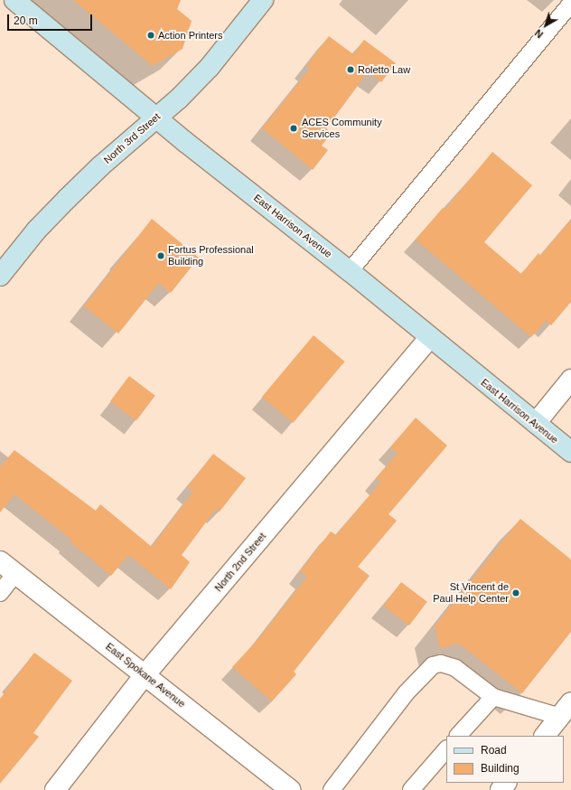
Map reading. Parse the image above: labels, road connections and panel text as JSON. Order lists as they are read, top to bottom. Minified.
{"streets":{"main road":["North 3rd Street","East Harrison Avenue"],"street":["North 2nd Street","East Spokane Avenue"]},"crossings":[["North 3rd Street","East Harrison Avenue"],["East Harrison Avenue","North 2nd Street"],["North 2nd Street","East Spokane Avenue"]],"places":["Action Printers","Roletto Law","ACES Community Services","Fortus Professional Building","St Vincent de Paul Help Center"],"legend":["Road","Building"],"scale_bar":"20 m","north":"bottom left"}
